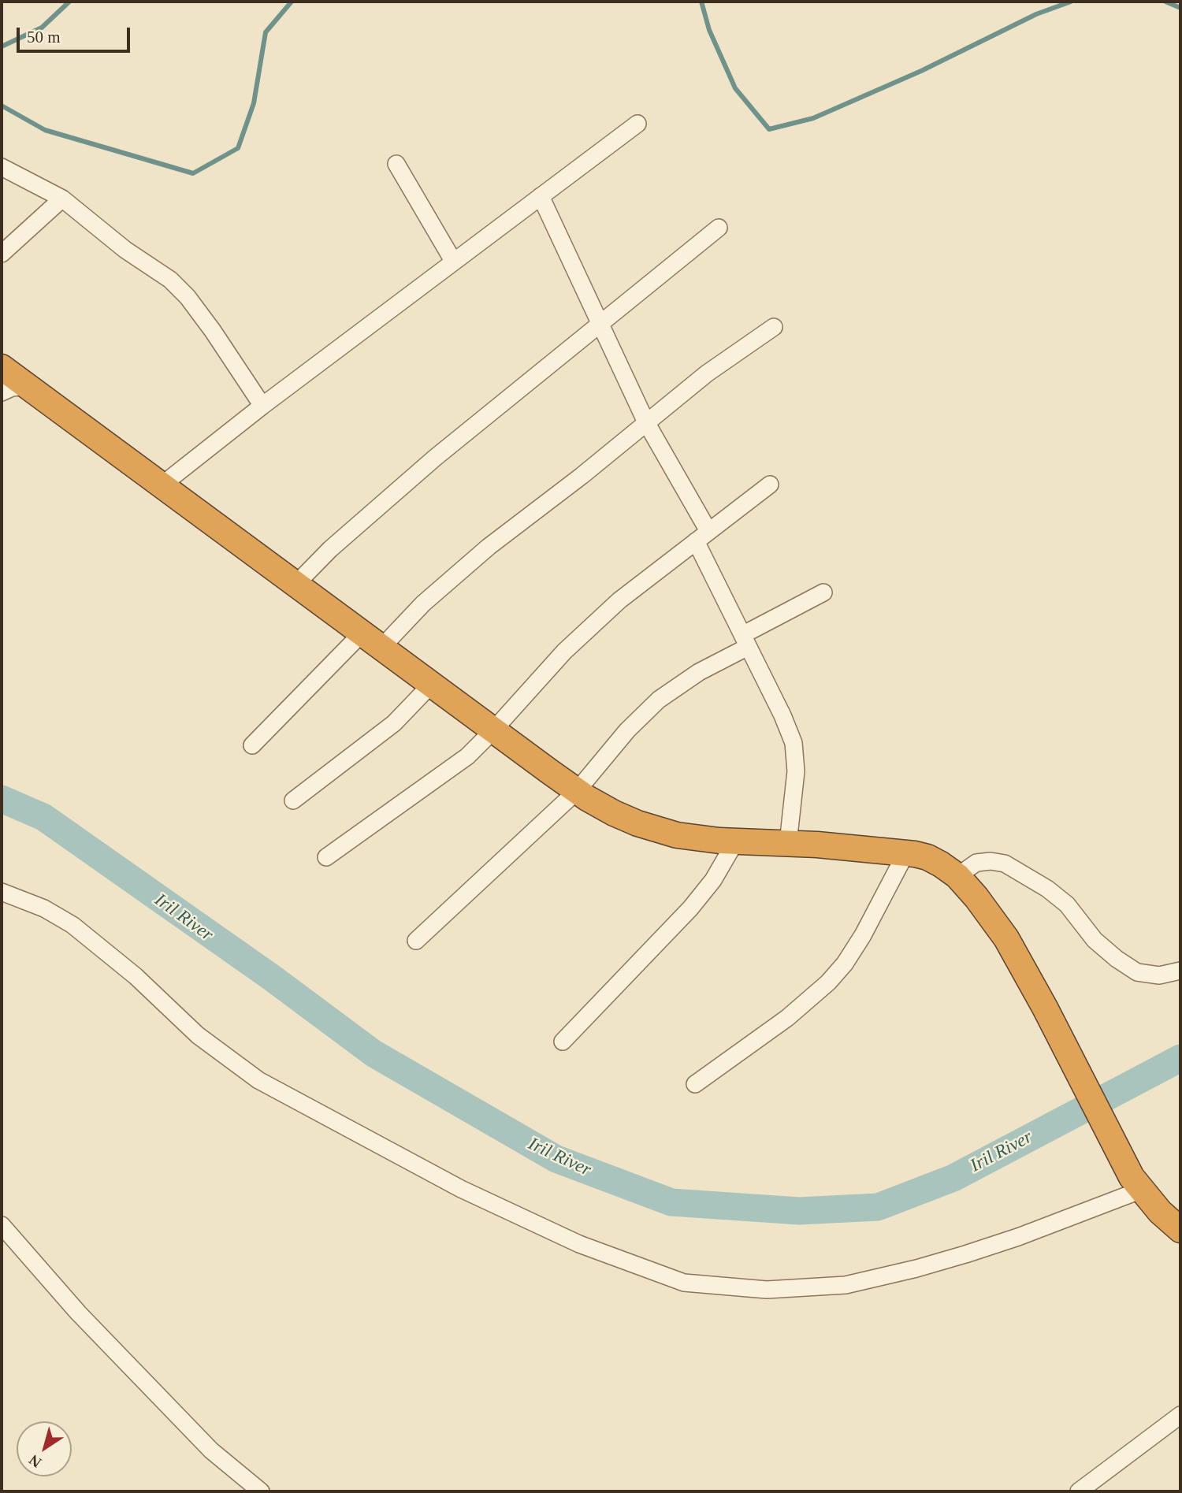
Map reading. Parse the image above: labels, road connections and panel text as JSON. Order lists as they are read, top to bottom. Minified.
{"water":["Iril River"],"scale_bar":"50 m","north":"bottom left"}
